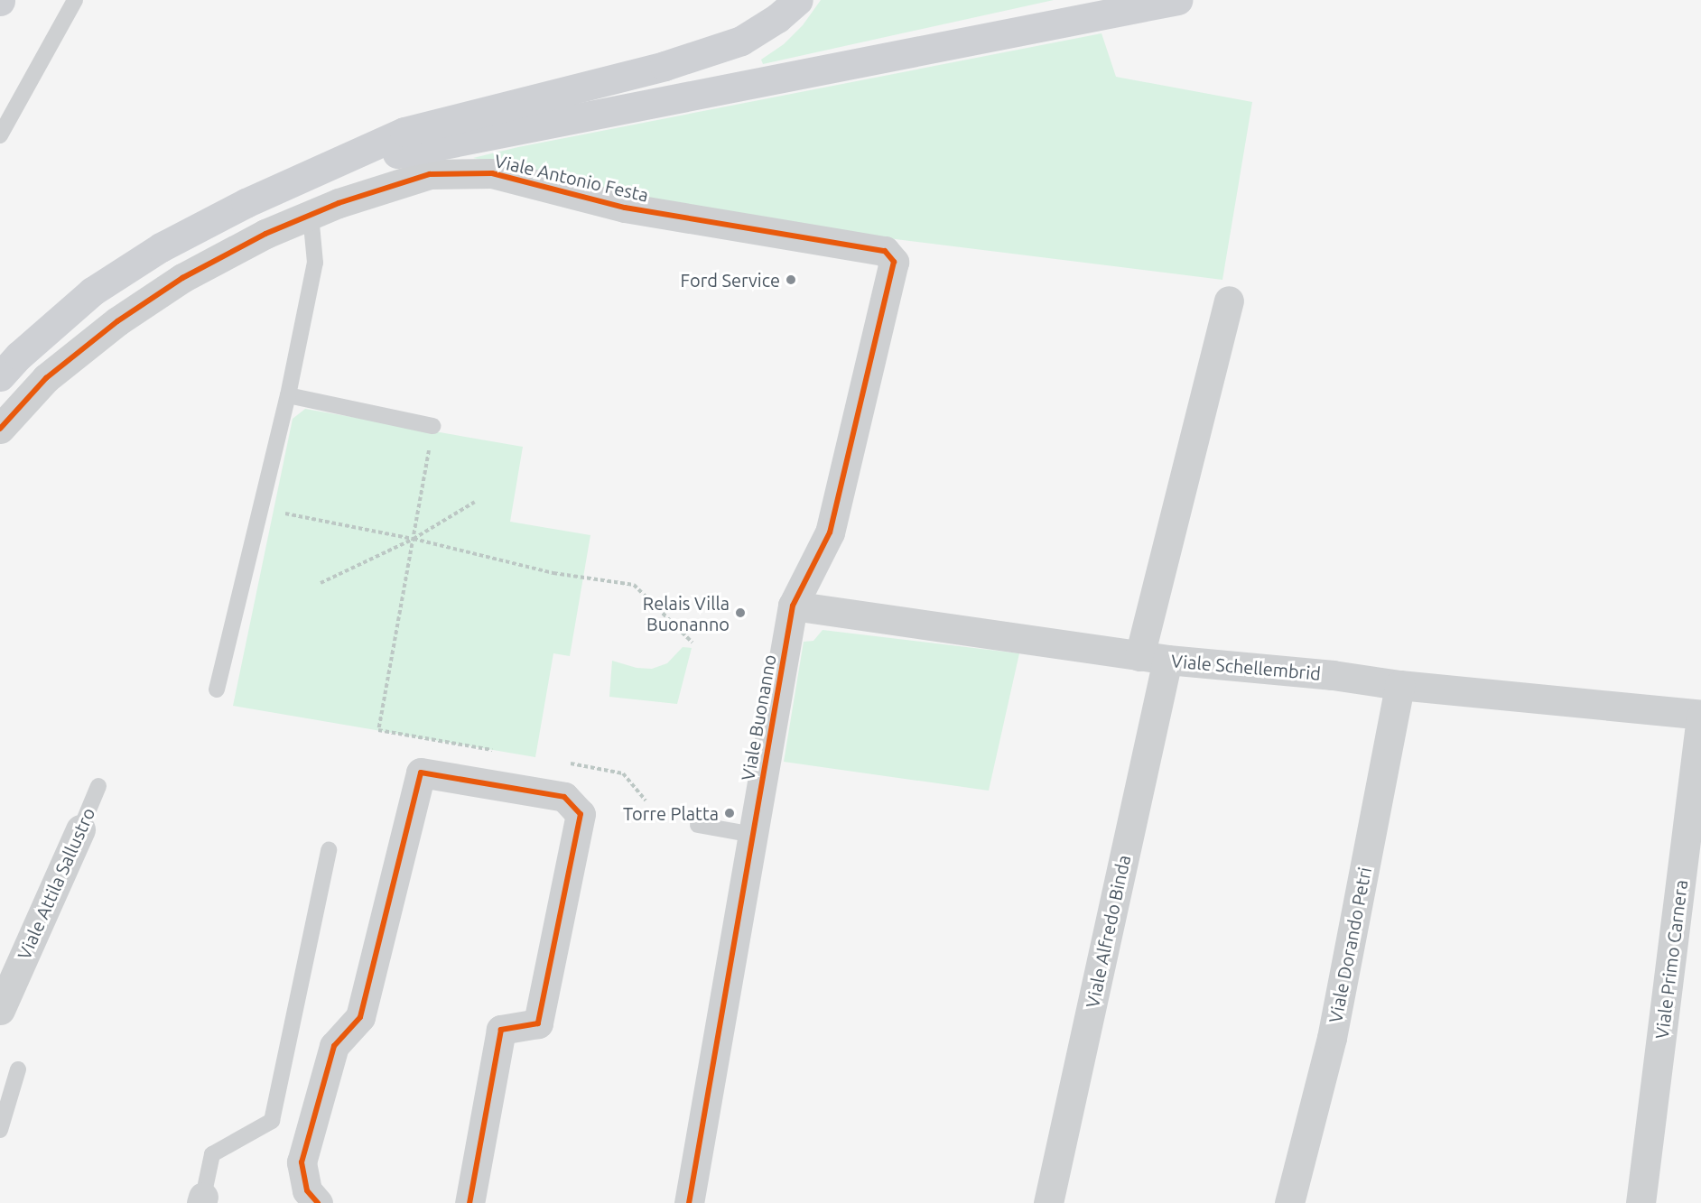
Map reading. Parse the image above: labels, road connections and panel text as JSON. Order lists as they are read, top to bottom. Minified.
{"streets":{"street":["Viale Antonio Festa","Viale Schellembrid","Viale Buonanno","Viale Attila Sallustro","Viale Alfredo Binda","Viale Dorando Petri","Viale Primo Carnera"]},"crossings":[["Viale Antonio Festa","Viale Buonanno"],["Viale Schellembrid","Viale Buonanno"],["Viale Schellembrid","Viale Alfredo Binda"],["Viale Schellembrid","Viale Dorando Petri"],["Viale Schellembrid","Viale Primo Carnera"]],"places":["Ford Service","Relais Villa Buonanno","Torre Platta"]}
